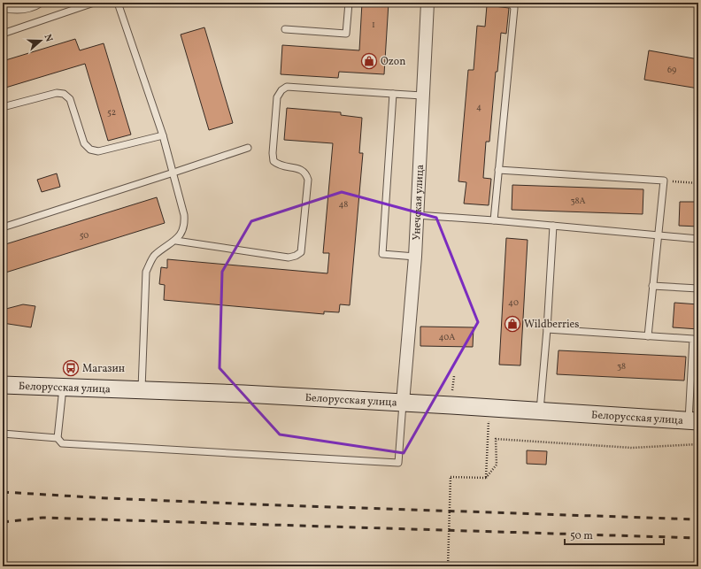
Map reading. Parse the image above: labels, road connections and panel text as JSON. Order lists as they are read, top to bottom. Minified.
{"streets":{"main road":["Белорусская улица"],"street":["Унечская улица"]},"crossings":[["Унечская улица","Белорусская улица"]],"places":{"shop":["Ozon","Wildberries"],"bus stop":["Магазин"]},"house_numbers":["1","69","4","52","38А","48","50","40","40А","38"],"scale_bar":"50 m","north":"right"}
